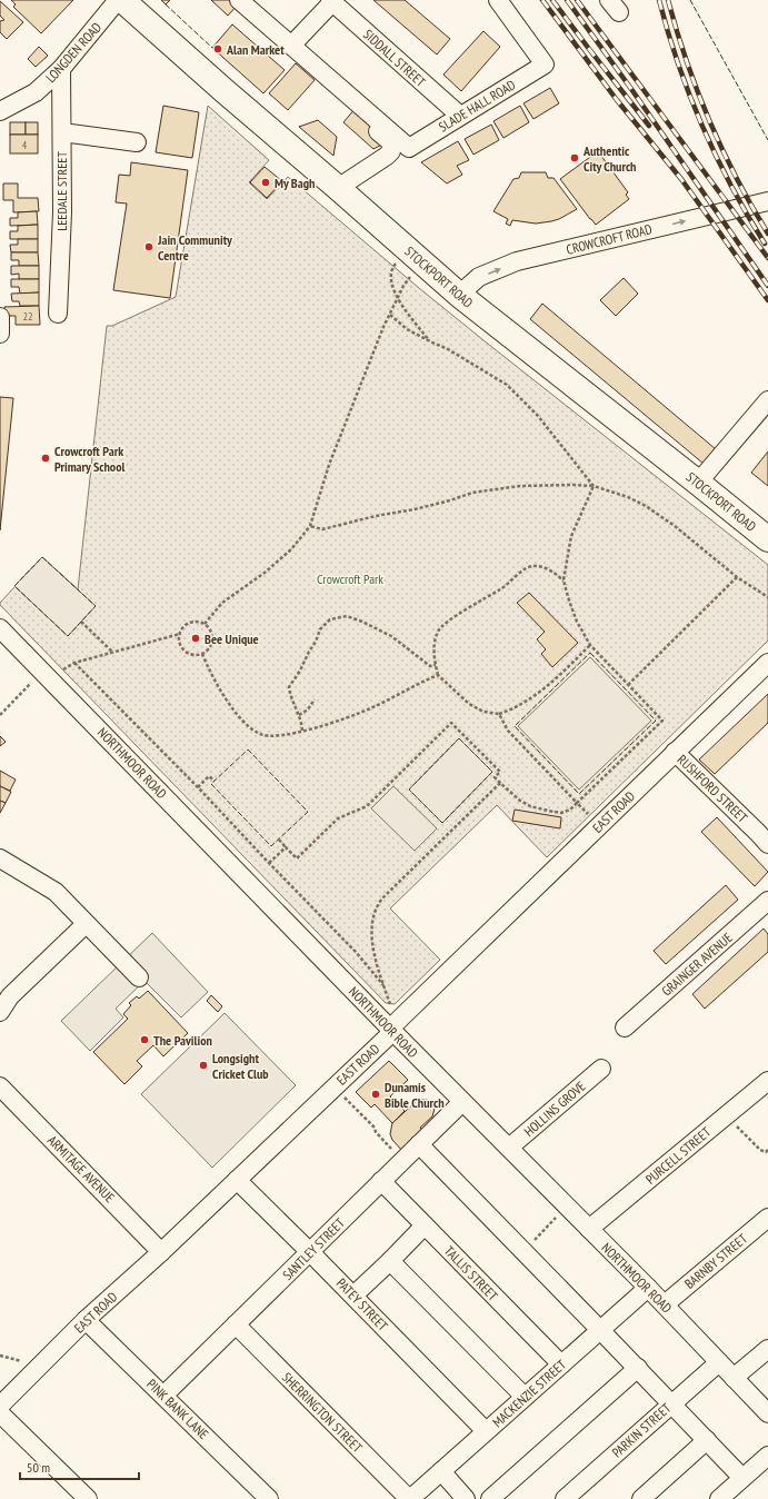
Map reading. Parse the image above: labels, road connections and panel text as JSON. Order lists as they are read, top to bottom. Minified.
{"streets":{"highway":["STOCKPORT ROAD"],"street":["LONGDEN ROAD","SIDDALL STREET","SLADE HALL ROAD","LEEDALE STREET","CROWCROFT ROAD","NORTHMOOR ROAD","RUSHFORD STREET","EAST ROAD","GRAINGER AVENUE","HOLLINS GROVE","PURCELL STREET","ARMITAGE AVENUE","SANTLEY STREET","BARNBY STREET","TALLIS STREET","PATEY STREET","MACKENZIE STREET","PINK BANK LANE","SHERRINGTON STREET","PARKIN STREET"]},"crossings":[["LONGDEN ROAD","LEEDALE STREET"],["SIDDALL STREET","SLADE HALL ROAD"],["CROWCROFT ROAD","STOCKPORT ROAD"],["NORTHMOOR ROAD","EAST ROAD"],["NORTHMOOR ROAD","HOLLINS GROVE"],["NORTHMOOR ROAD","PURCELL STREET"],["NORTHMOOR ROAD","SANTLEY STREET"],["NORTHMOOR ROAD","BARNBY STREET"],["NORTHMOOR ROAD","MACKENZIE STREET"],["NORTHMOOR ROAD","PARKIN STREET"],["RUSHFORD STREET","EAST ROAD"],["EAST ROAD","ARMITAGE AVENUE"],["EAST ROAD","PATEY STREET"],["EAST ROAD","PINK BANK LANE"],["SANTLEY STREET","TALLIS STREET"],["SANTLEY STREET","PATEY STREET"],["SANTLEY STREET","PINK BANK LANE"],["SANTLEY STREET","SHERRINGTON STREET"],["TALLIS STREET","MACKENZIE STREET"],["PATEY STREET","MACKENZIE STREET"],["MACKENZIE STREET","SHERRINGTON STREET"]],"one_way":["CROWCROFT ROAD"],"parks":["Crowcroft Park"],"places":["Alan Market","Authentic City Church","My Bagh","Jain Community Centre","Crowcroft Park Primary School","Bee Unique","The Pavilion","Longsight Cricket Club","Dunamis Bible Church"],"house_numbers":["4","22"],"scale_bar":"50 m"}
